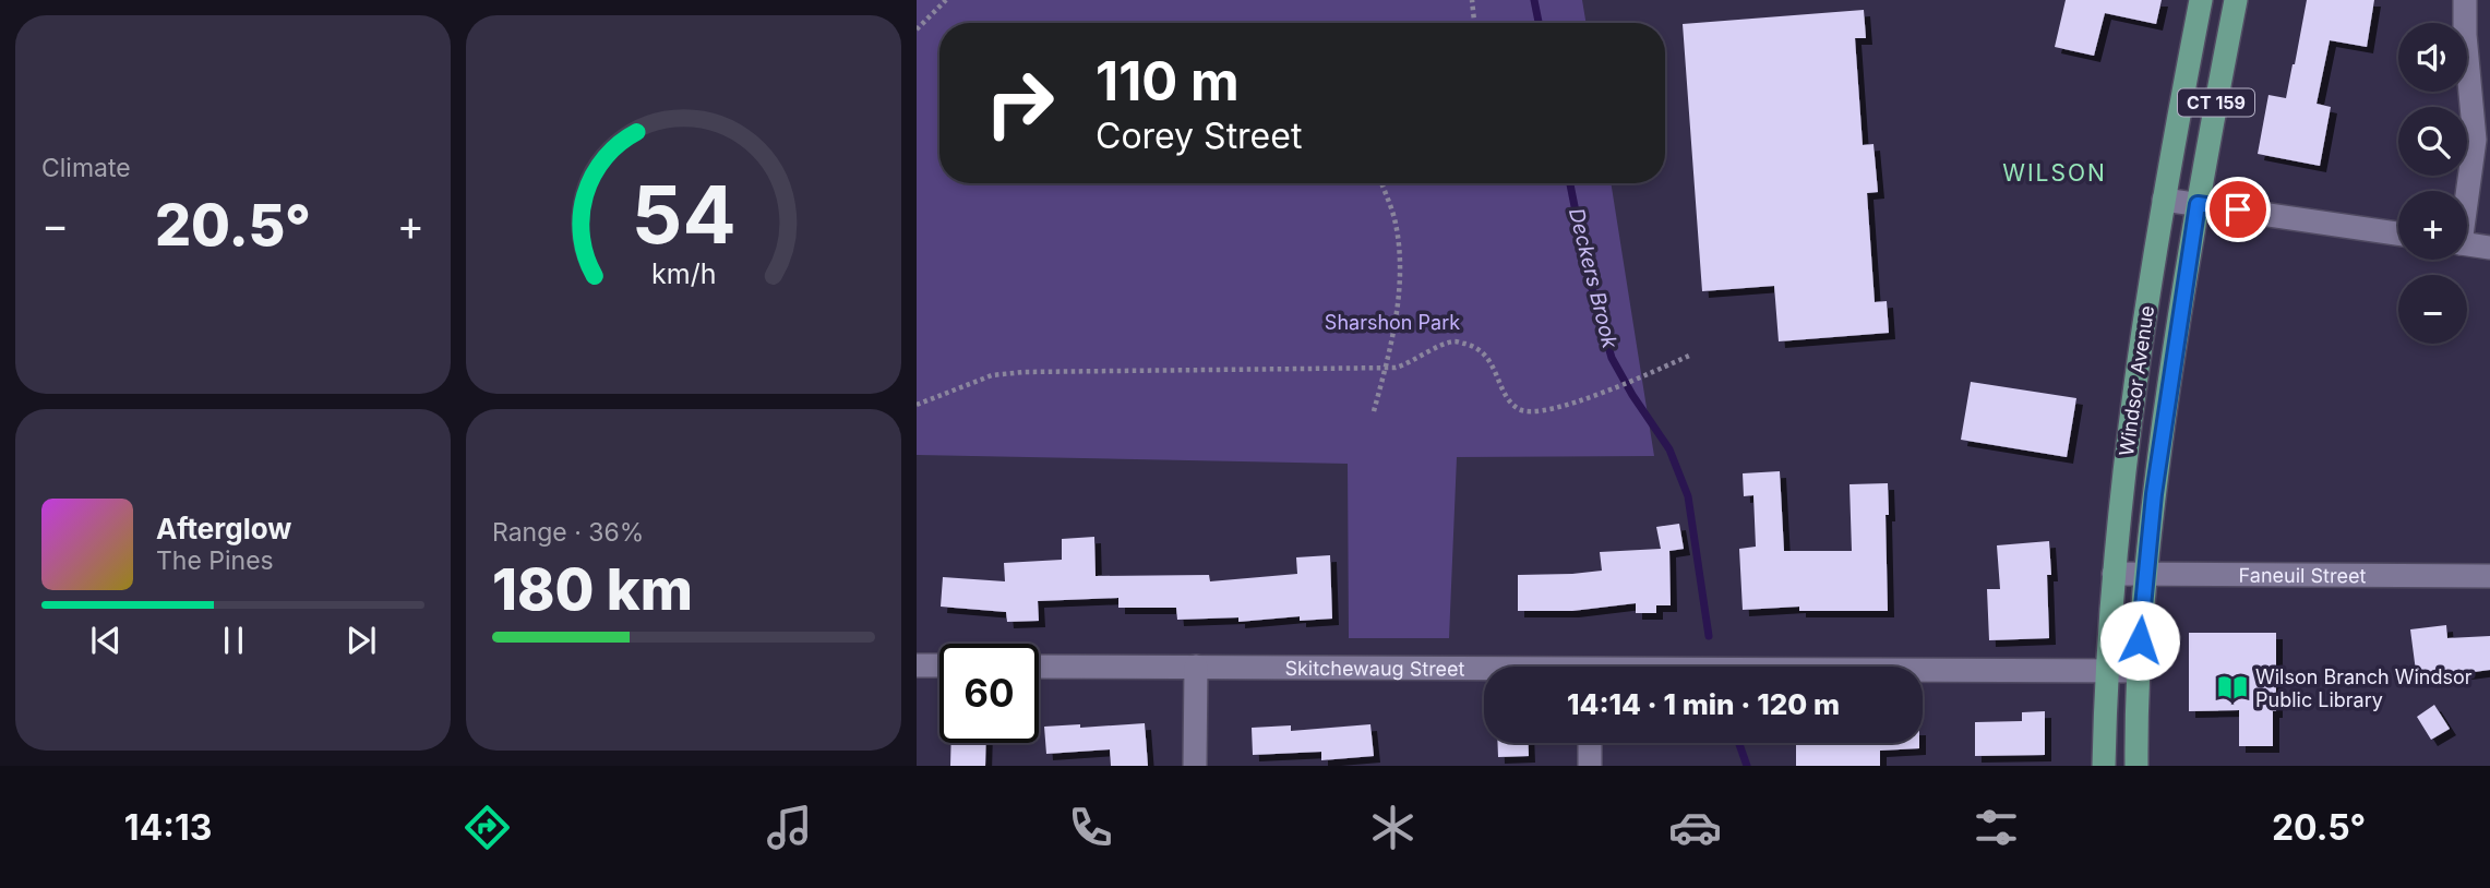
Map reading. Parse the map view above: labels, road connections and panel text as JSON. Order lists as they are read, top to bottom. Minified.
{"streets":{"main road":["CT 159","Windsor Avenue"],"street":["Faneuil Street","Skitchewaug Street"]},"crossings":[["Windsor Avenue","Faneuil Street"],["Windsor Avenue","Skitchewaug Street"]],"districts":["WILSON"],"water":["Deckers Brook"],"parks":["Sharshon Park"],"places":{"library":["Wilson Branch Windsor Public Library"]},"page":{"tile":["Climate",["Range · 36%","180 km"]],"map_buttons":["+","−"],"turn":["110 m","Corey Street"],"heat":["−","20.5°","+"],"song":["Afterglow","The Pines"],"limit":"60","trip":"14:14 · 1 min · 120 m","tabs":["14:13","20.5°"],"gauge":["54","km/h"]}}
